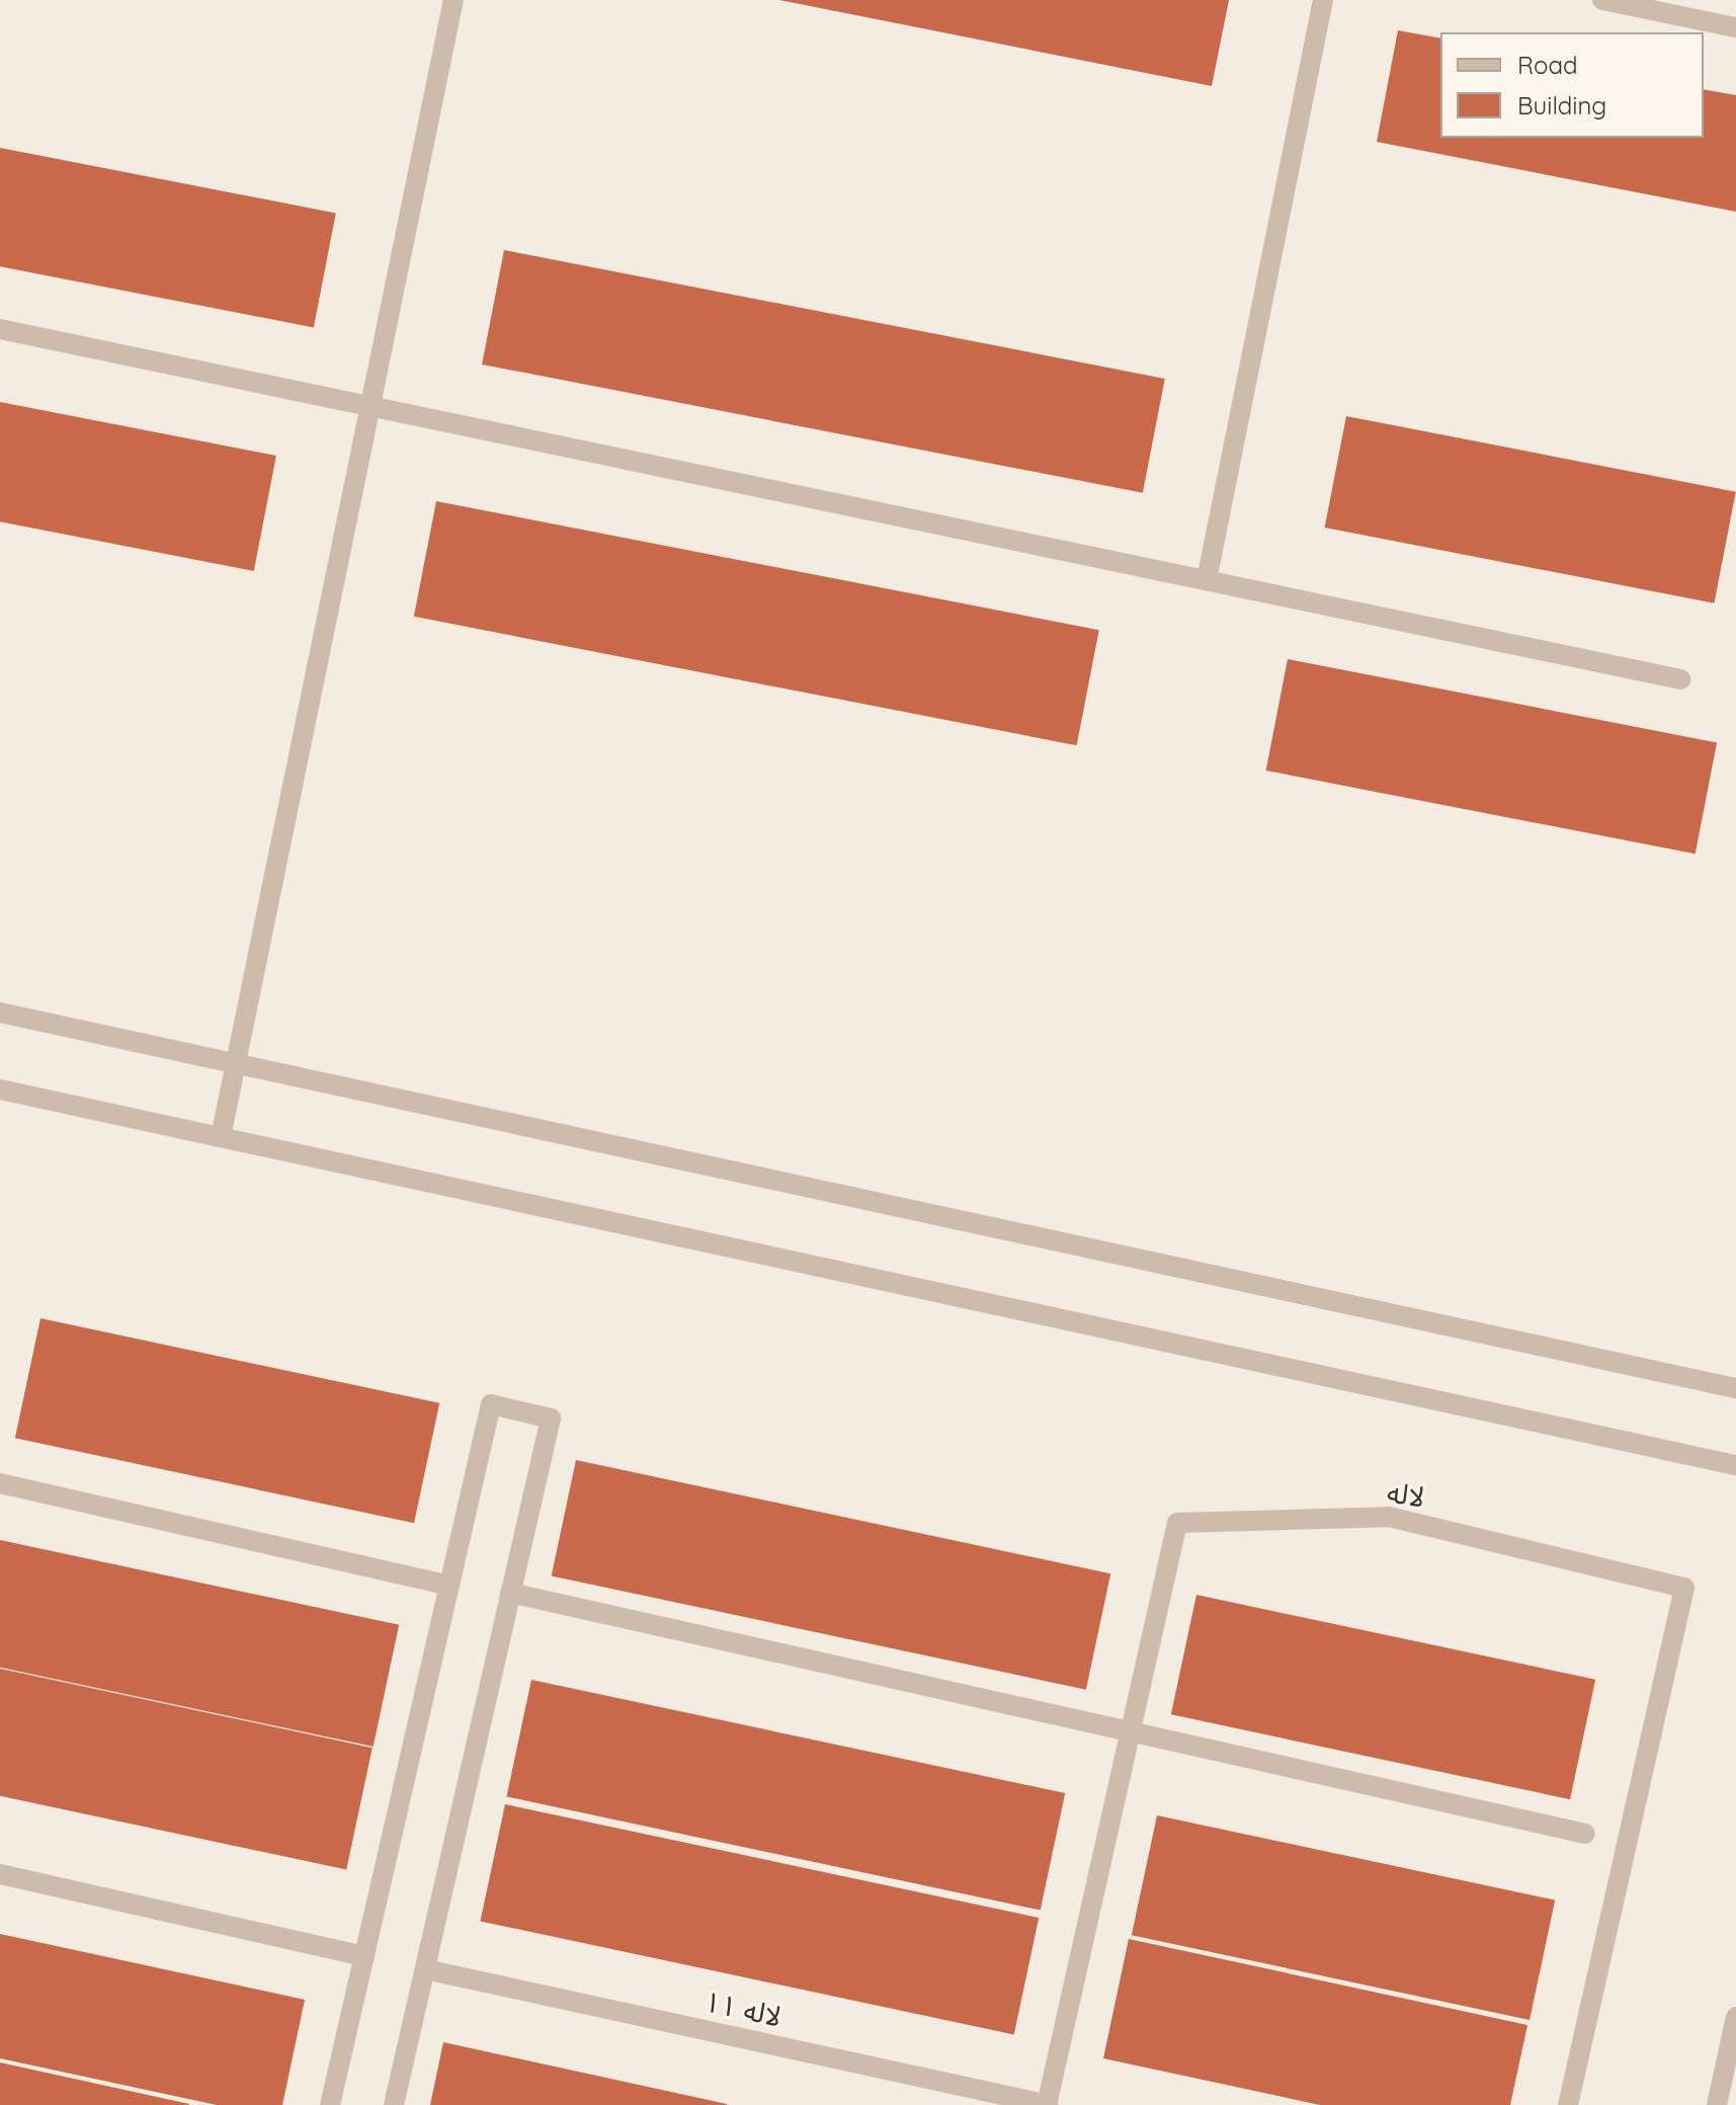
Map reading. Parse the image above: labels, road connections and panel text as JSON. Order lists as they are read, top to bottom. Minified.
{"streets":{"street":["لاله","لاله ۱۱"]},"crossings":[["لاله","لاله ۱۱"]],"legend":["Road","Building"]}
